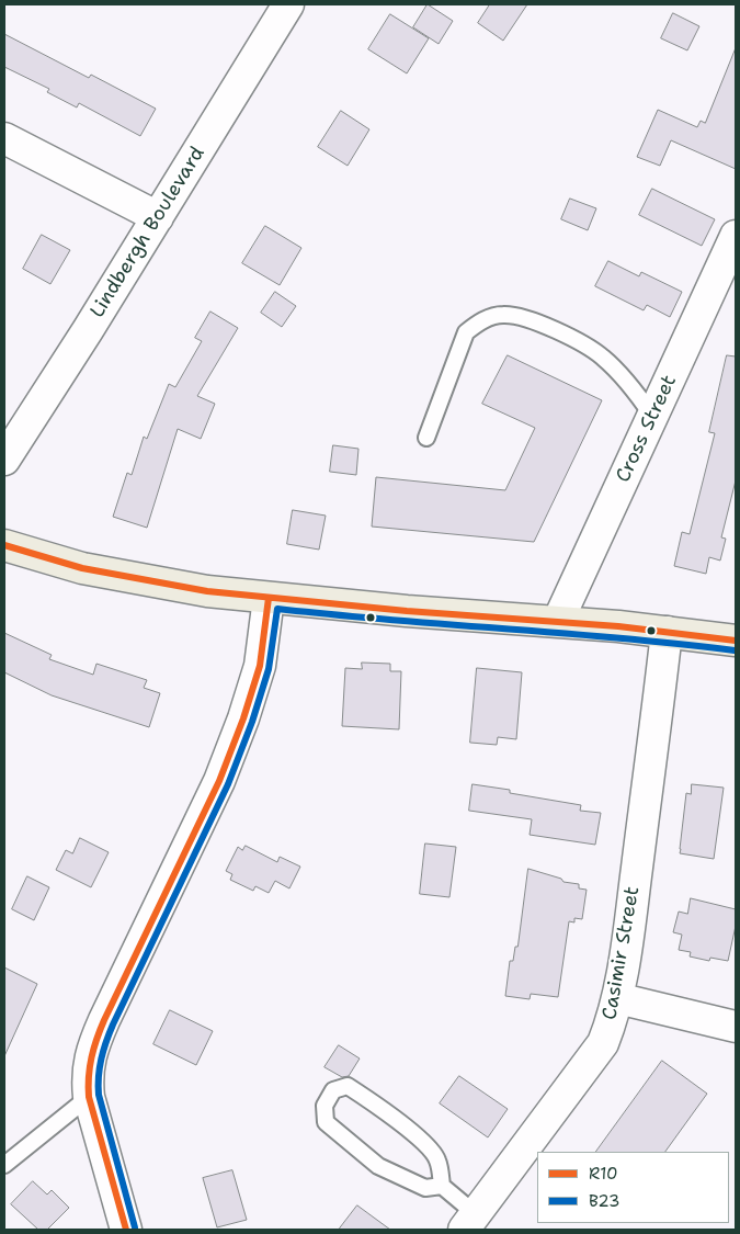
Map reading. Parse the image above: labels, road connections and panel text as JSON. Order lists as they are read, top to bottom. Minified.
{"streets":{"street":["Lindbergh Boulevard","Cross Street","Casimir Street"]},"lines":["transit line R10","transit line B23"],"legend":["R10","B23"]}
